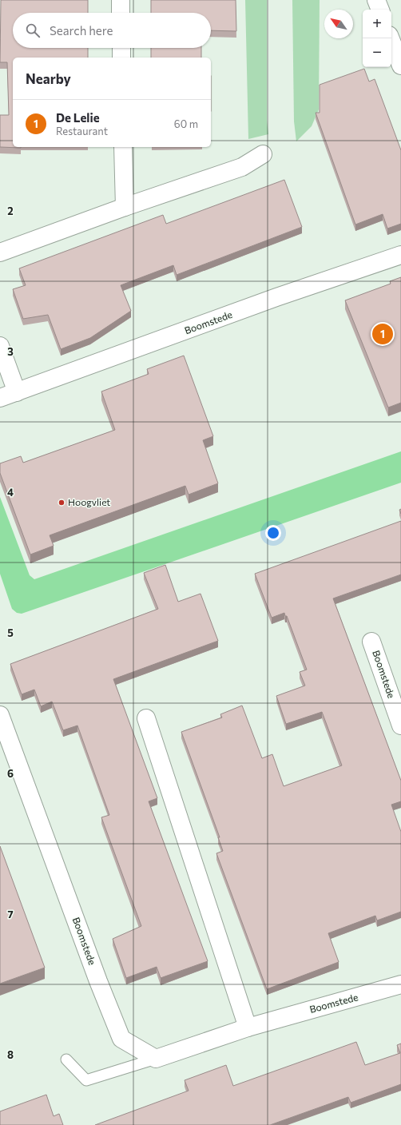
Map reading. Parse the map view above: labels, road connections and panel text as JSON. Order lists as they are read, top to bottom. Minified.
{"streets":{"street":["Boomstede"]},"places":["Hoogvliet"],"north":"top left","page":{"map_buttons":["+","−"],"search":"Search here","heading":"Nearby","list":[{"mark":"1","name":"De Lelie","note":"Restaurant","value":"60 m"}],"pins":"1"},"grid":{"rows":["2","3","4","5","6","7","8"]}}
